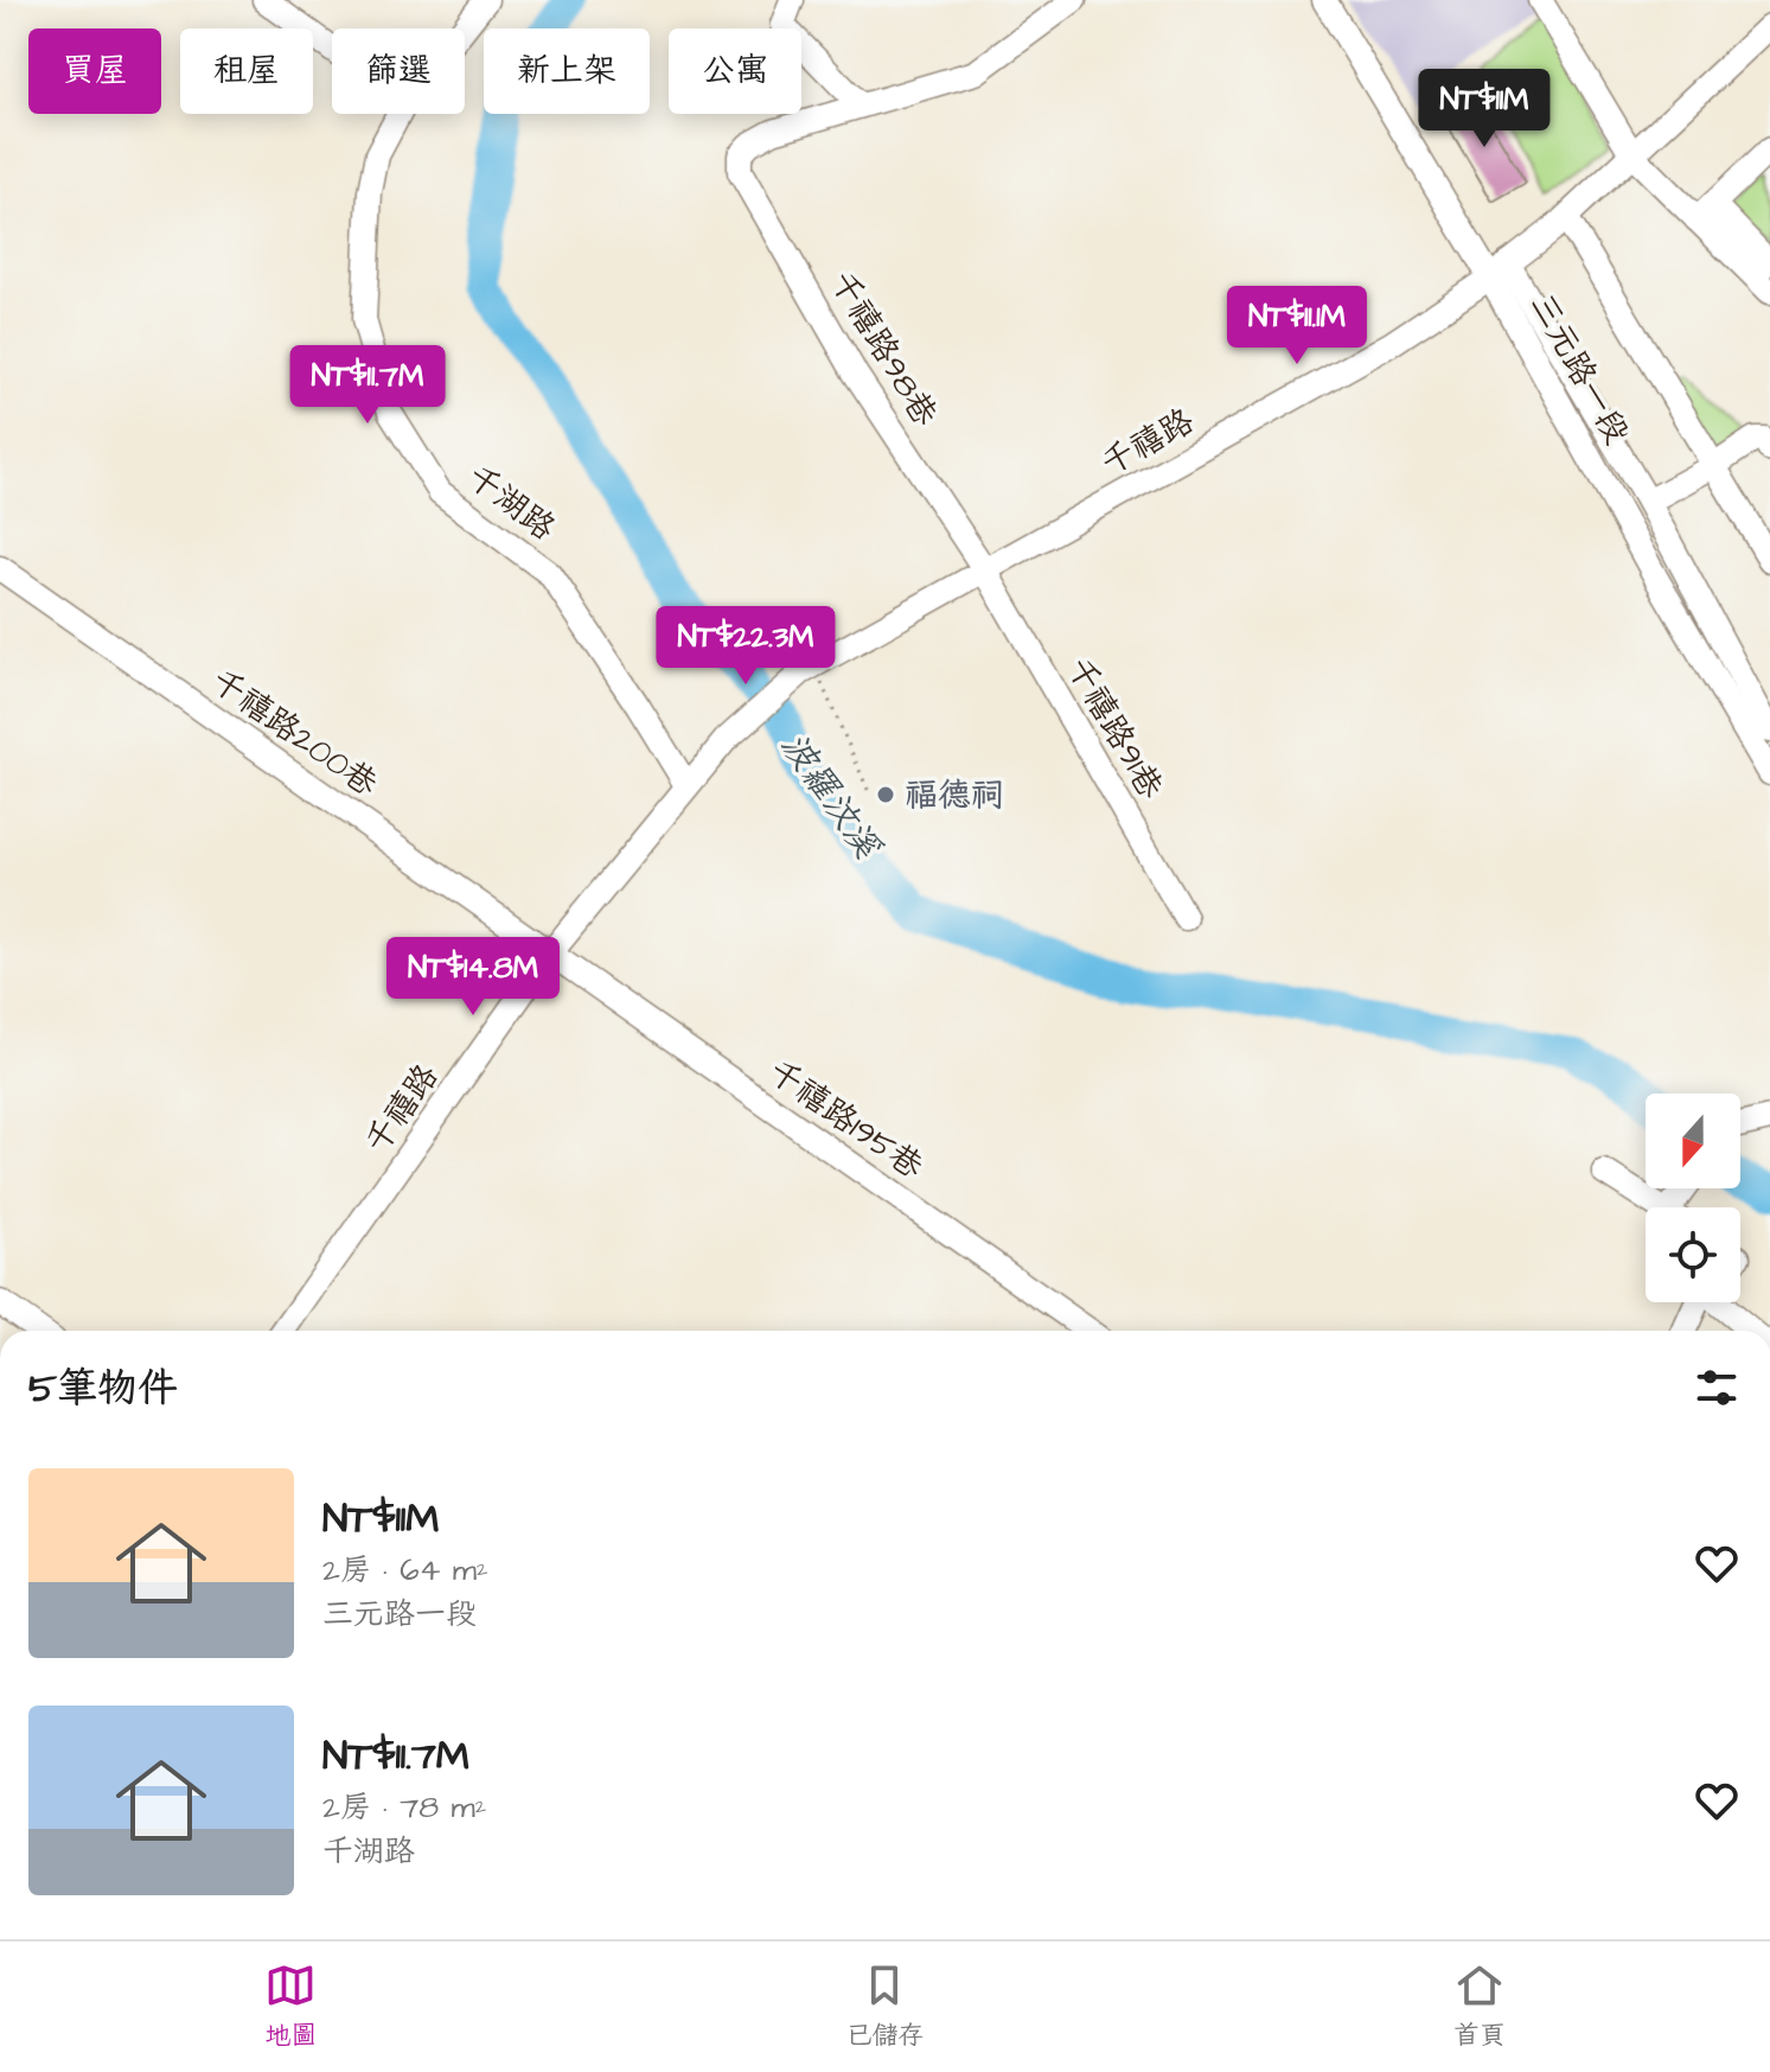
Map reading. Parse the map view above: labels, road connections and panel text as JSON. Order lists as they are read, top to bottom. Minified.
{"streets":{"street":["千禧路98巷","三元路一段","千禧路","千湖路","千禧路91巷","千禧路200巷","千禧路195巷"]},"crossings":[["千禧路98巷","千禧路"],["千禧路98巷","千禧路91巷"],["三元路一段","千禧路"],["千禧路","千湖路"],["千禧路","千禧路91巷"],["千禧路","千禧路200巷"],["千禧路","千禧路195巷"],["千禧路200巷","千禧路195巷"]],"water":["波羅汶溪"],"places":["福德祠"],"north":"bottom","page":{"chip":["買屋","租屋","篩選","新上架","公寓"],"price":["NT$11M","NT$11.1M","NT$11.7M","NT$22.3M","NT$14.8M"],"heading":"5筆物件","list":[{"name":"NT$11M","note":"2房 · 64 m² · 三元路一段"},{"name":"NT$11.7M","note":"2房 · 78 m² · 千湖路"}],"tabs":["地圖","已儲存","首頁"]}}
